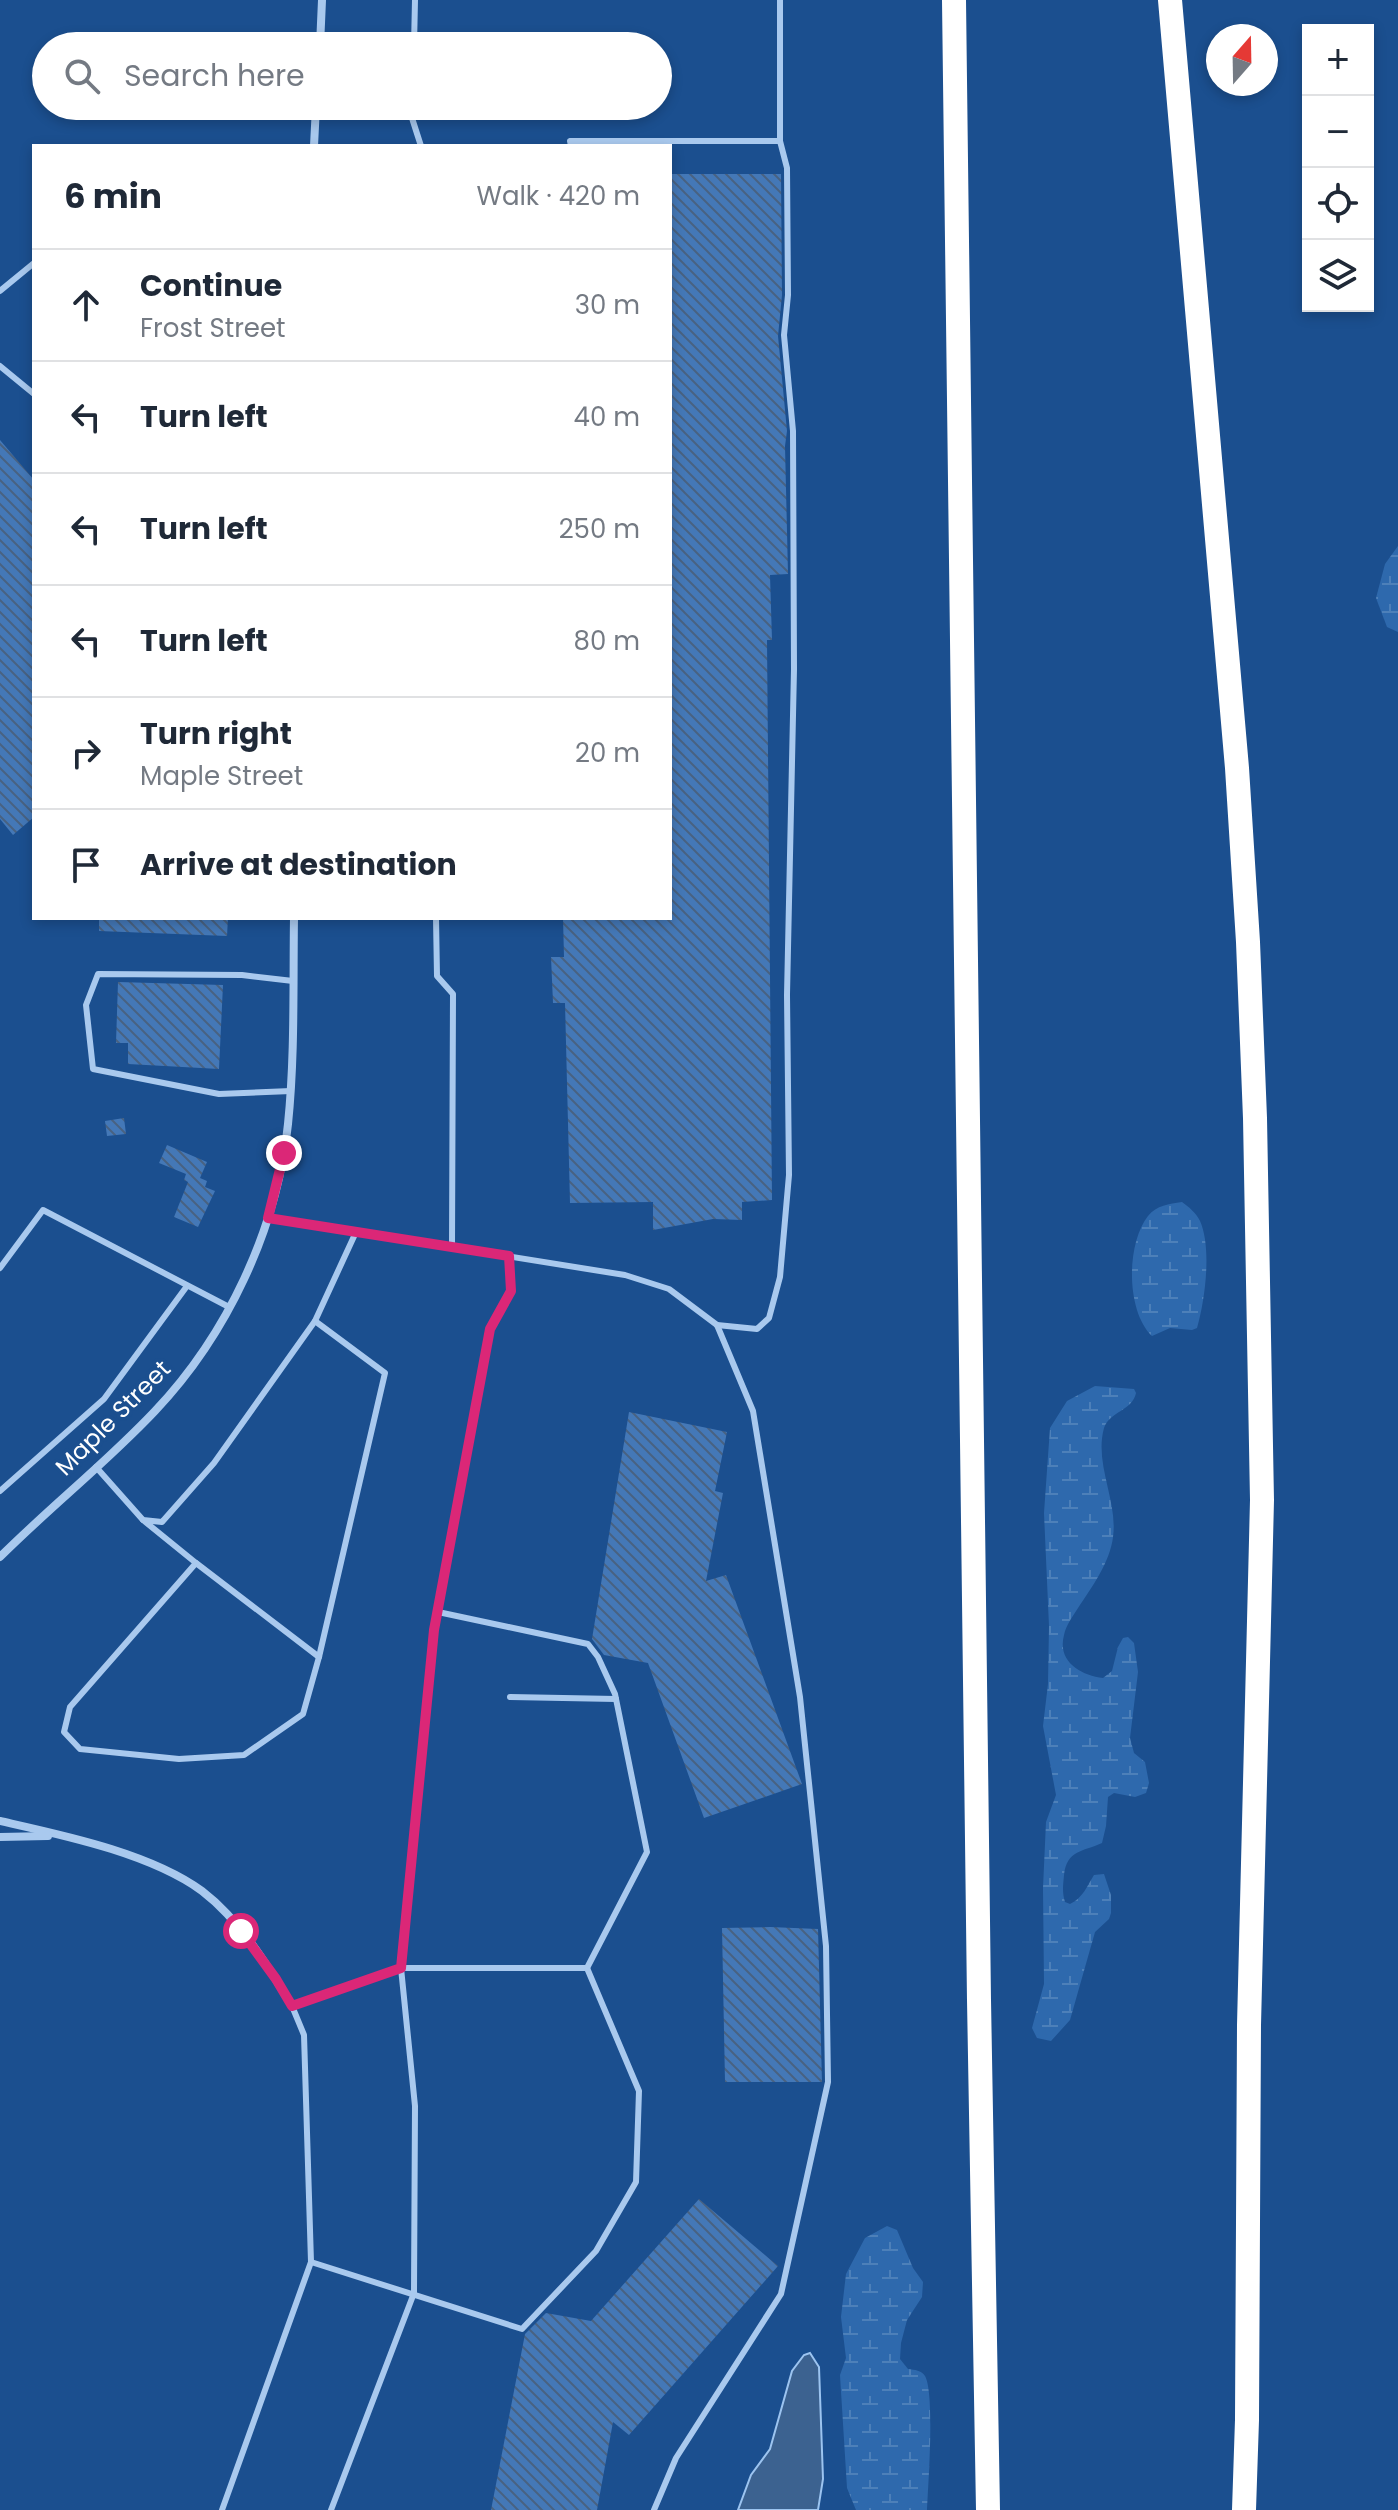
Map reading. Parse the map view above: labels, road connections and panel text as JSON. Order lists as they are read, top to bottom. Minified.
{"streets":{"street":["Maple Street"]},"north":"top","page":{"map_buttons":["+","−"],"search":"Search here","heading":["6 min","Walk · 420 m"],"list":[["Continue","Frost Street","30 m"],["Turn left","40 m"],["Turn left","250 m"],["Turn left","80 m"],["Turn right","Maple Street","20 m"],"Arrive at destination"]}}
